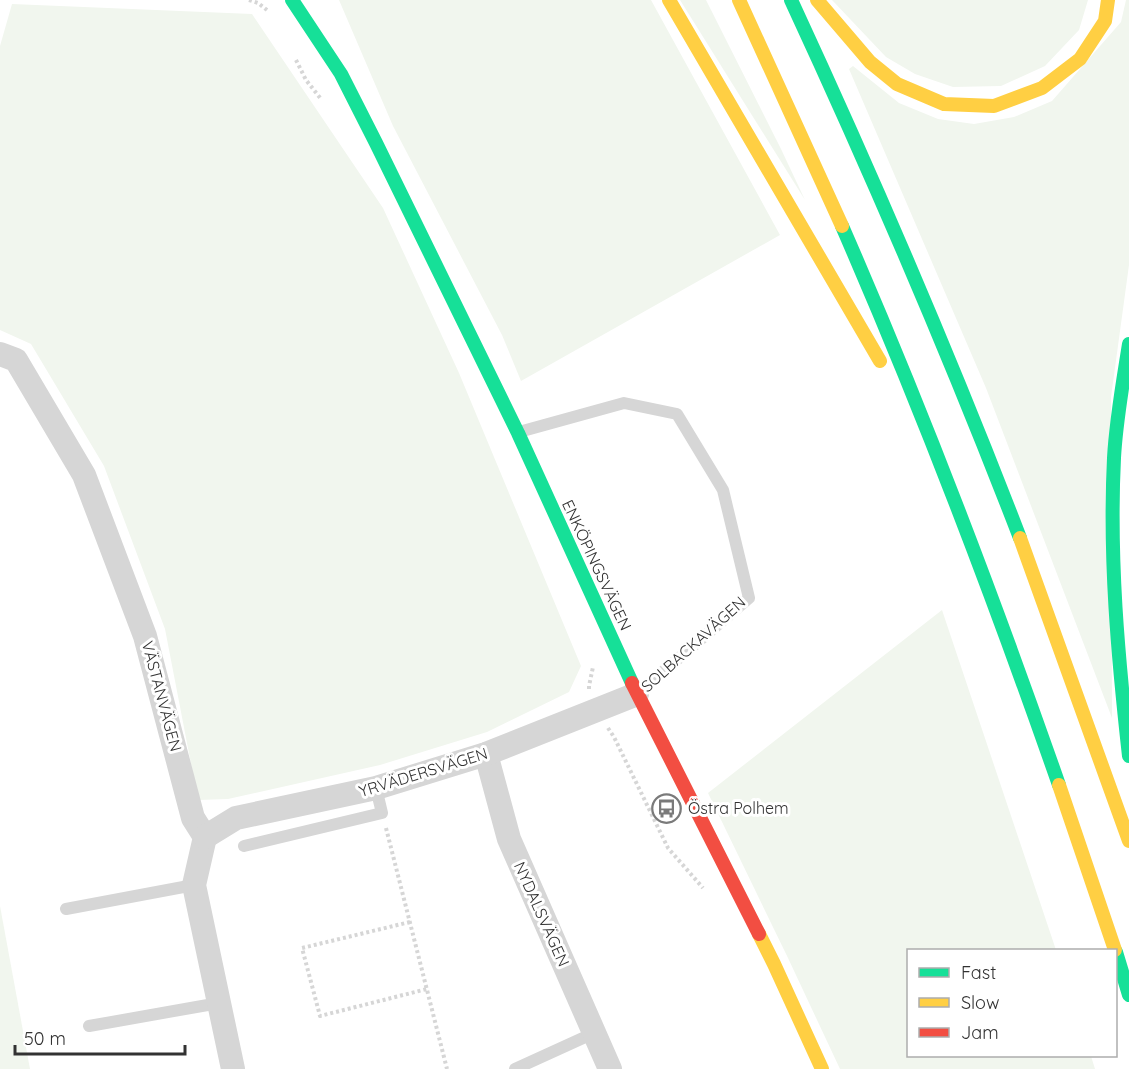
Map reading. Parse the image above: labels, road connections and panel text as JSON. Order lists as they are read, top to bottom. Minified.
{"streets":{"main road":["ENKÖPINGSVÄGEN"],"street":["VÄSTANVÄGEN","YRVÄDERSVÄGEN","NYDALSVÄGEN"],"lane":["SOLBACKAVÄGEN"]},"crossings":[["ENKÖPINGSVÄGEN","SOLBACKAVÄGEN"],["ENKÖPINGSVÄGEN","YRVÄDERSVÄGEN"],["SOLBACKAVÄGEN","YRVÄDERSVÄGEN"],["VÄSTANVÄGEN","YRVÄDERSVÄGEN"],["YRVÄDERSVÄGEN","NYDALSVÄGEN"]],"places":{"bus stop":["Östra Polhem"]},"legend":["Fast","Slow","Jam"],"scale_bar":"50 m"}
